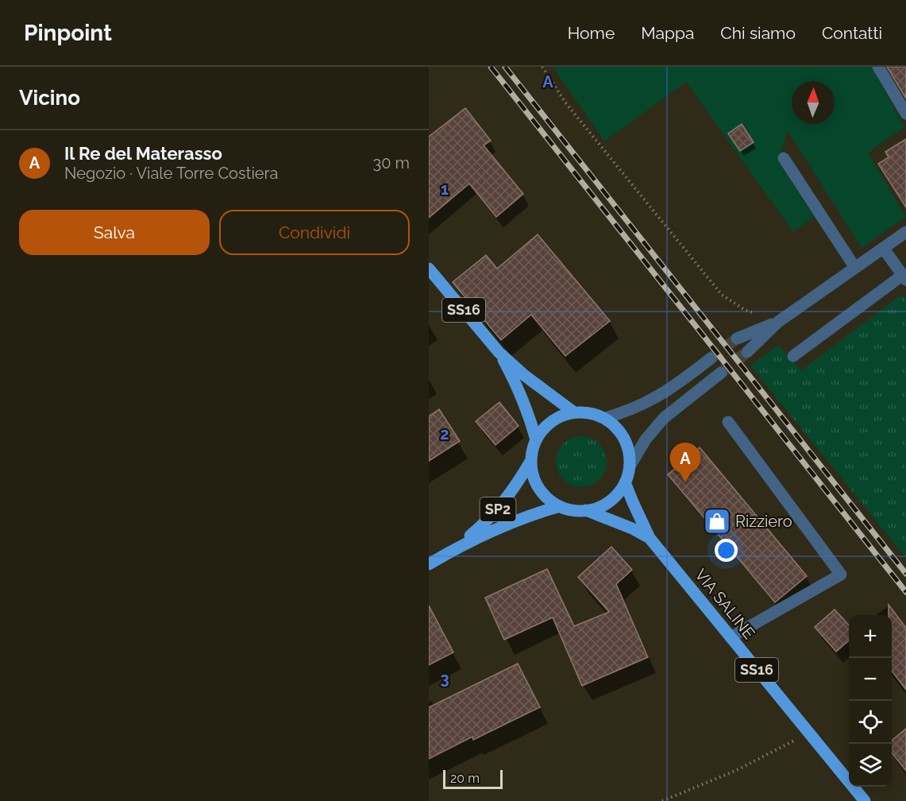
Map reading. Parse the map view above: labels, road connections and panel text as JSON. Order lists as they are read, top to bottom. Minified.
{"streets":{"main road":["SS16","SP2","VIA SALINE"]},"crossings":[["SS16","SP2"],["SS16","VIA SALINE"],["SP2","VIA SALINE"]],"places":{"shop":["Rizziero"]},"scale_bar":"20 m","north":"top","page":{"header":"Pinpoint","nav":["Home","Mappa","Chi siamo","Contatti"],"heading":"Vicino","list":[{"mark":"A","name":"Il Re del Materasso","note":"Negozio · Viale Torre Costiera","value":"30 m"}],"buttons":["Salva","Condividi"],"pins":"A","map_buttons":["+","−"],"scale":"20 m"},"grid":{"columns":["A"],"rows":["1","2","3"]}}
